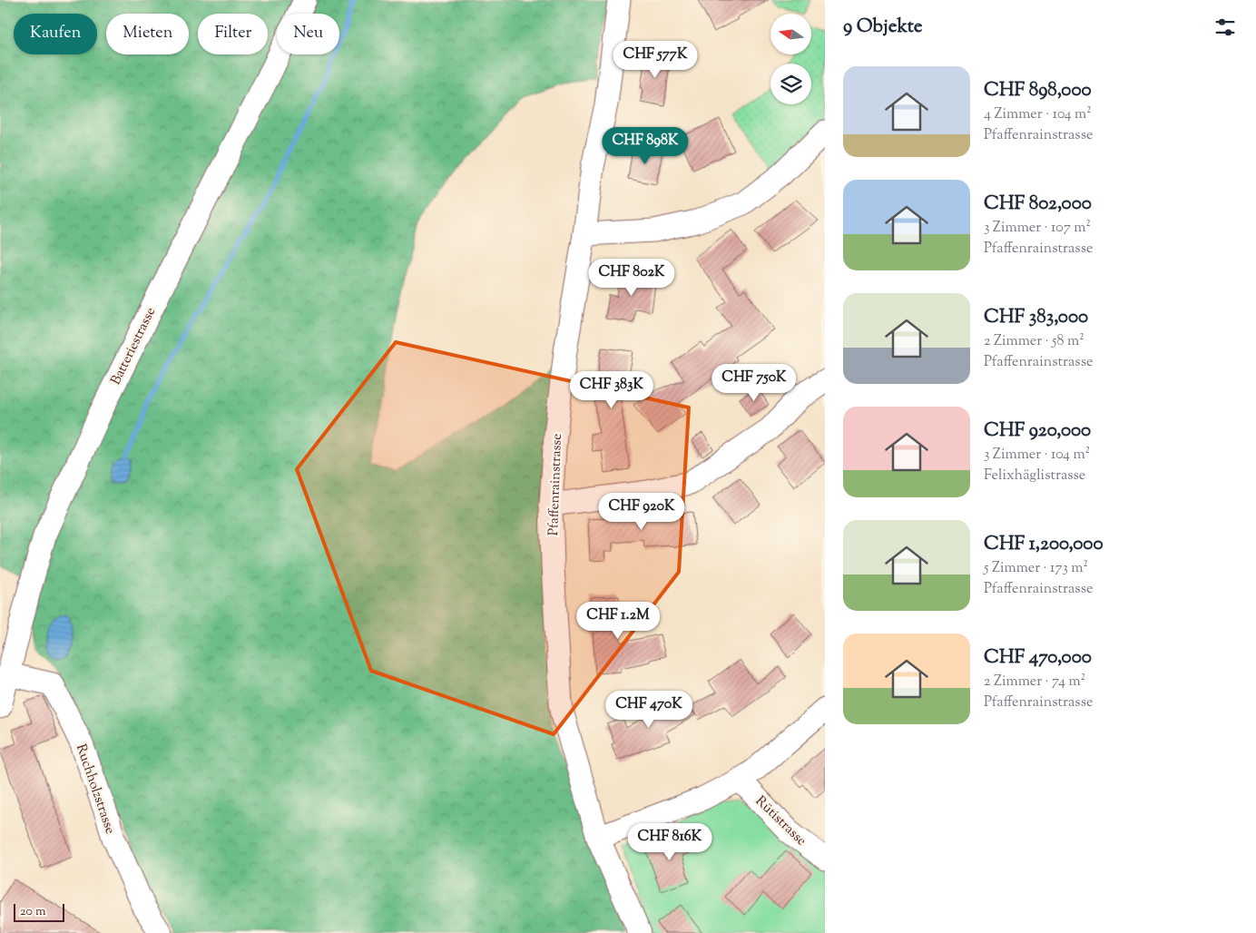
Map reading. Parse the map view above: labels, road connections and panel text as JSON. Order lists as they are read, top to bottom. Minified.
{"streets":{"street":["Batteriestrasse","Pfaffenrainstrasse","Ruchholzstrasse","Rütistrasse"]},"crossings":[["Batteriestrasse","Ruchholzstrasse"]],"scale_bar":"20 m","north":"left","page":{"heading":"9 Objekte","chip":["Kaufen","Mieten","Filter","Neu"],"price":["CHF 577K","CHF 898K","CHF 802K","CHF 750K","CHF 383K","CHF 920K","CHF 1.2M","CHF 470K","CHF 816K"],"list":[{"name":"CHF 898,000","note":"4 Zimmer · 104 m² · Pfaffenrainstrasse"},{"name":"CHF 802,000","note":"3 Zimmer · 107 m² · Pfaffenrainstrasse"},{"name":"CHF 383,000","note":"2 Zimmer · 58 m² · Pfaffenrainstrasse"},{"name":"CHF 920,000","note":"3 Zimmer · 104 m² · Felixhäglistrasse"},{"name":"CHF 1,200,000","note":"5 Zimmer · 173 m² · Pfaffenrainstrasse"},{"name":"CHF 470,000","note":"2 Zimmer · 74 m² · Pfaffenrainstrasse"}],"scale":"20 m"}}
